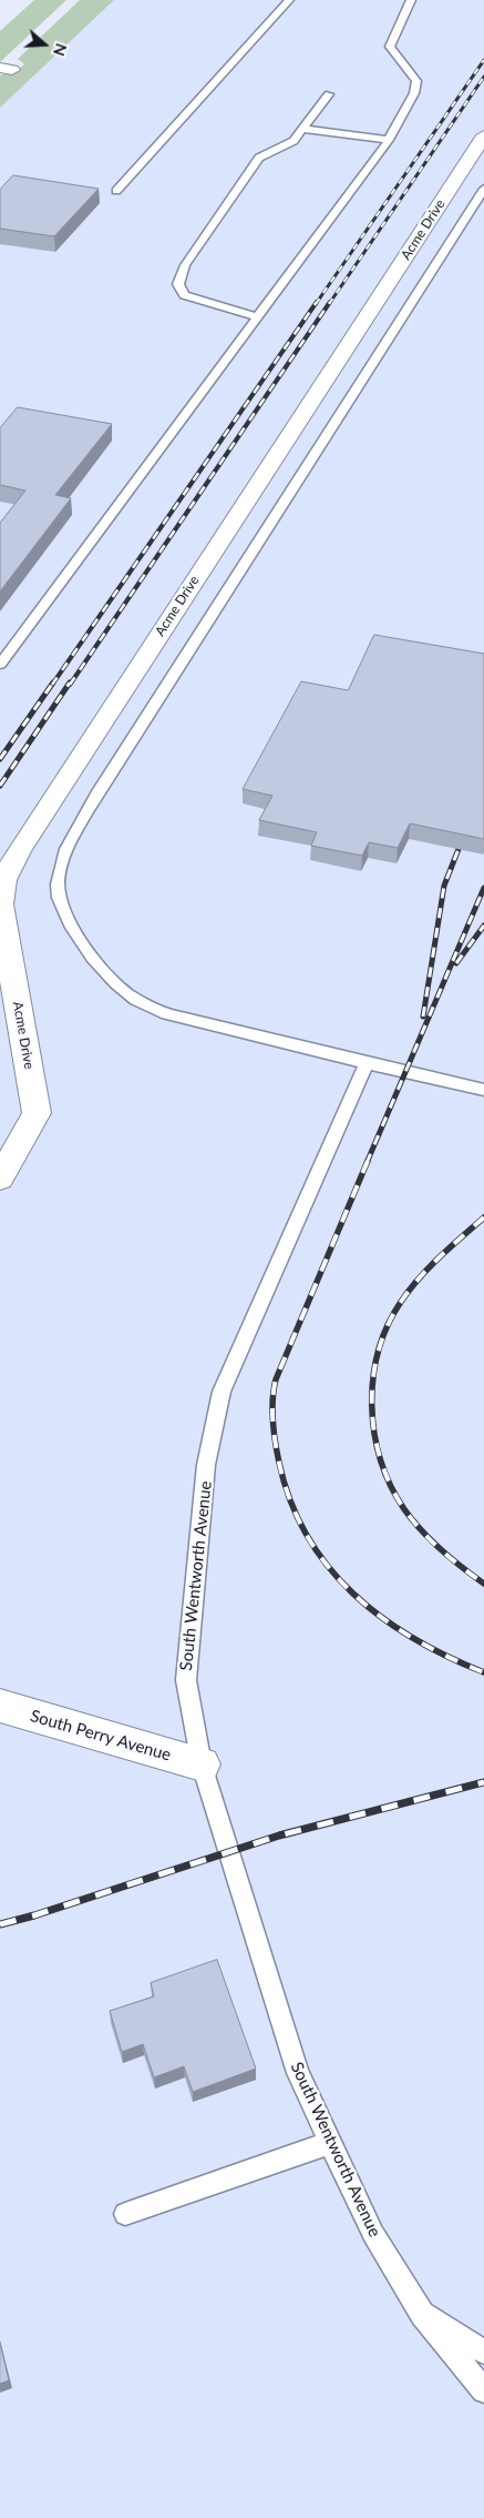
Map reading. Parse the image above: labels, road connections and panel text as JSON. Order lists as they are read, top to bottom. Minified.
{"streets":{"street":["Acme Drive","South Perry Avenue"],"lane":["South Wentworth Avenue"]},"crossings":[["South Wentworth Avenue","South Perry Avenue"]],"north":"right"}
